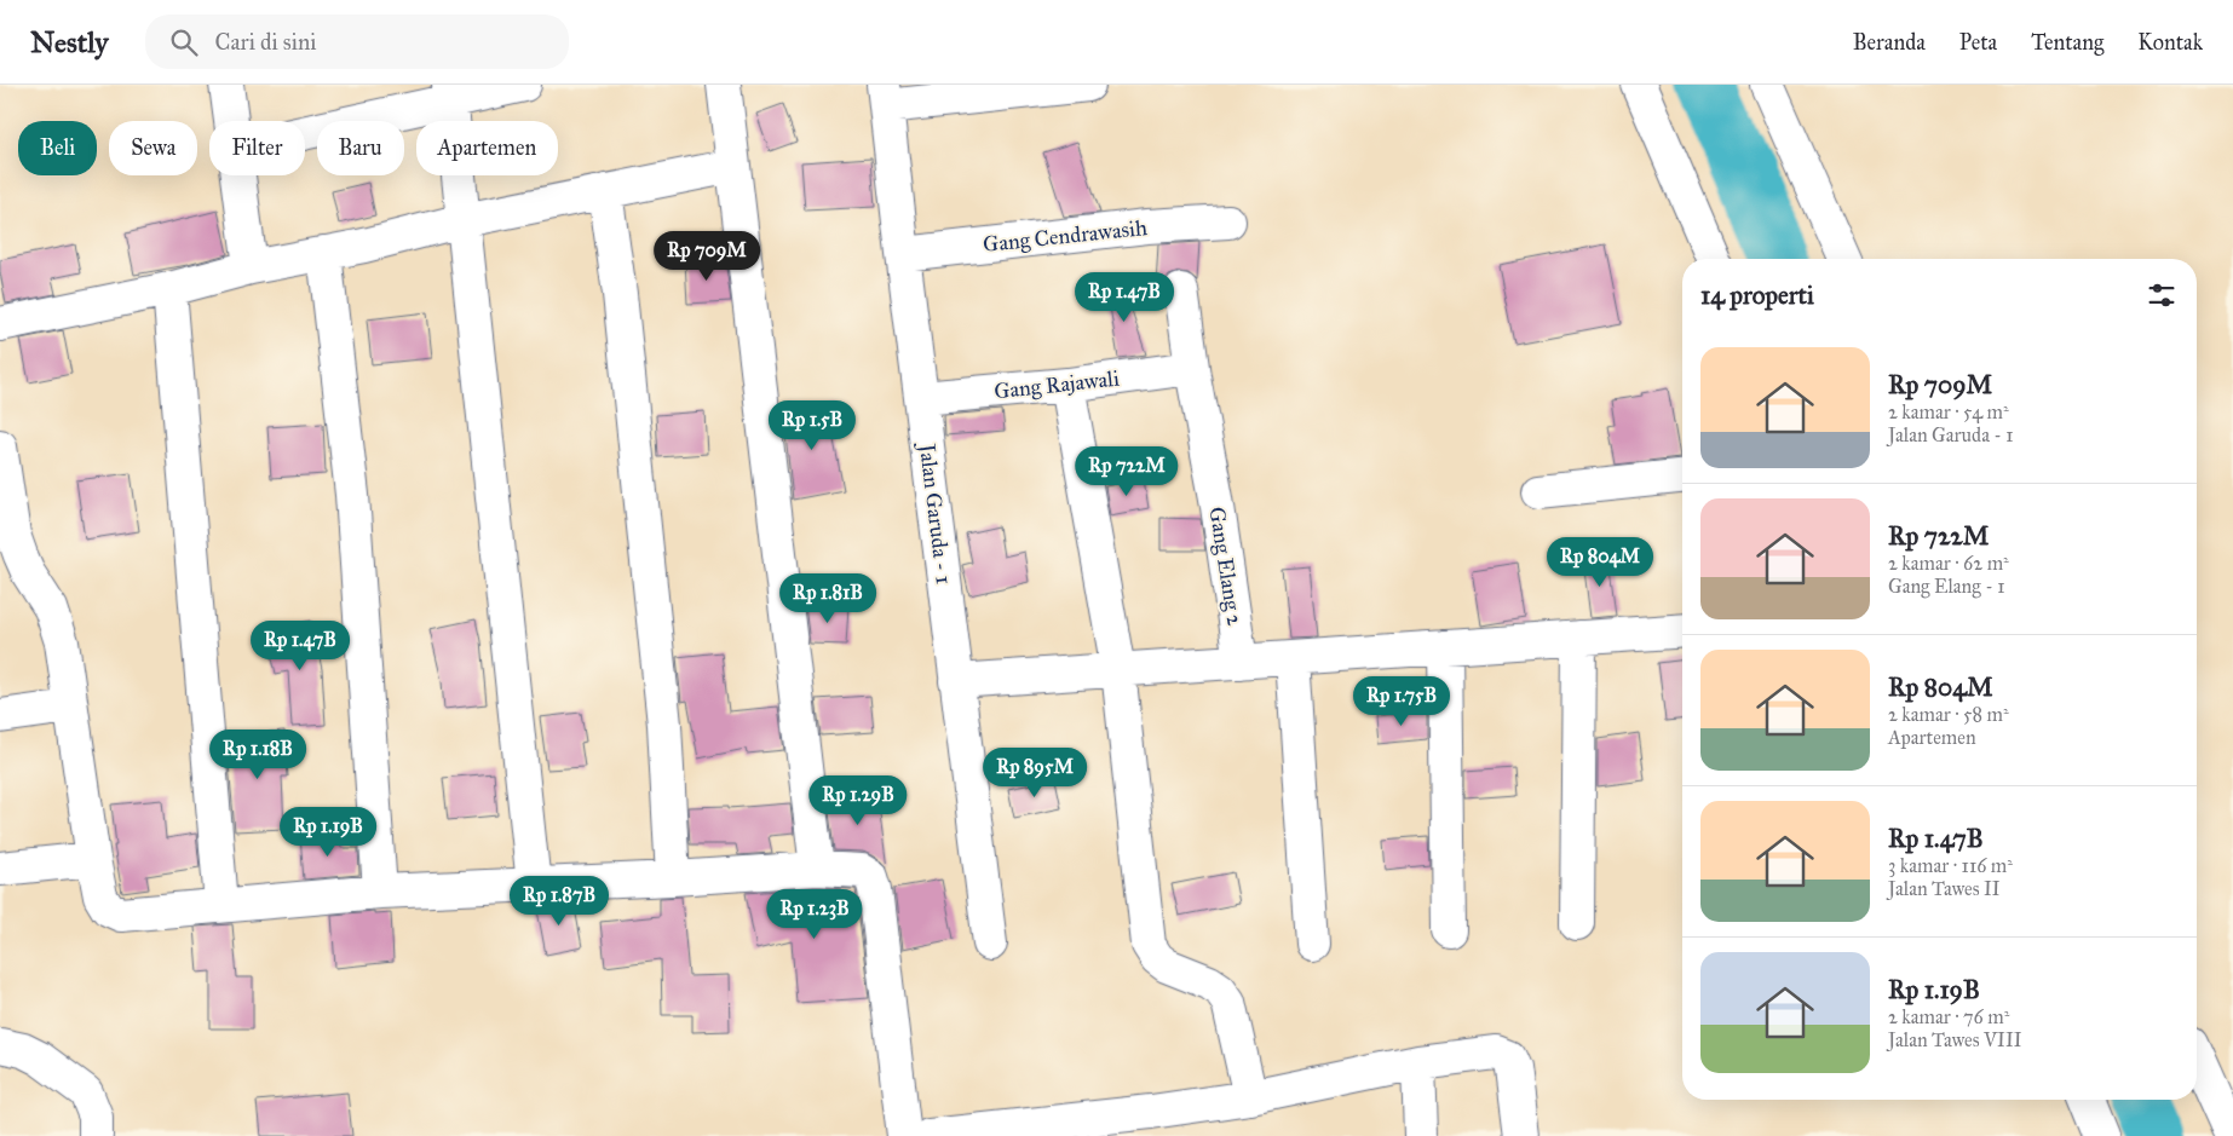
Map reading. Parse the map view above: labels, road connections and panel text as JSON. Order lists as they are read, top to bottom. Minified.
{"streets":{"street":["Gang Cendrawasih","Gang Rajawali","Jalan Garuda - 1","Gang Elang 2"]},"crossings":[["Gang Cendrawasih","Jalan Garuda - 1"],["Gang Rajawali","Jalan Garuda - 1"],["Gang Rajawali","Gang Elang 2"]],"page":{"header":"Nestly","search":"Cari di sini","nav":["Beranda","Peta","Tentang","Kontak"],"chip":["Beli","Sewa","Filter","Baru","Apartemen"],"price":["Rp 709M","Rp 1.47B","Rp 1.5B","Rp 722M","Rp 804M","Rp 1.81B","Rp 1.47B","Rp 1.75B","Rp 1.18B","Rp 895M","Rp 1.29B","Rp 1.19B","Rp 1.87B","Rp 1.23B"],"heading":"14 properti","list":[{"name":"Rp 709M","note":"2 kamar · 54 m² · Jalan Garuda - 1"},{"name":"Rp 722M","note":"2 kamar · 62 m² · Gang Elang - 1"},{"name":"Rp 804M","note":"2 kamar · 58 m² · Apartemen"},{"name":"Rp 1.47B","note":"3 kamar · 116 m² · Jalan Tawes II"},{"name":"Rp 1.19B","note":"2 kamar · 76 m² · Jalan Tawes VIII"}]}}
